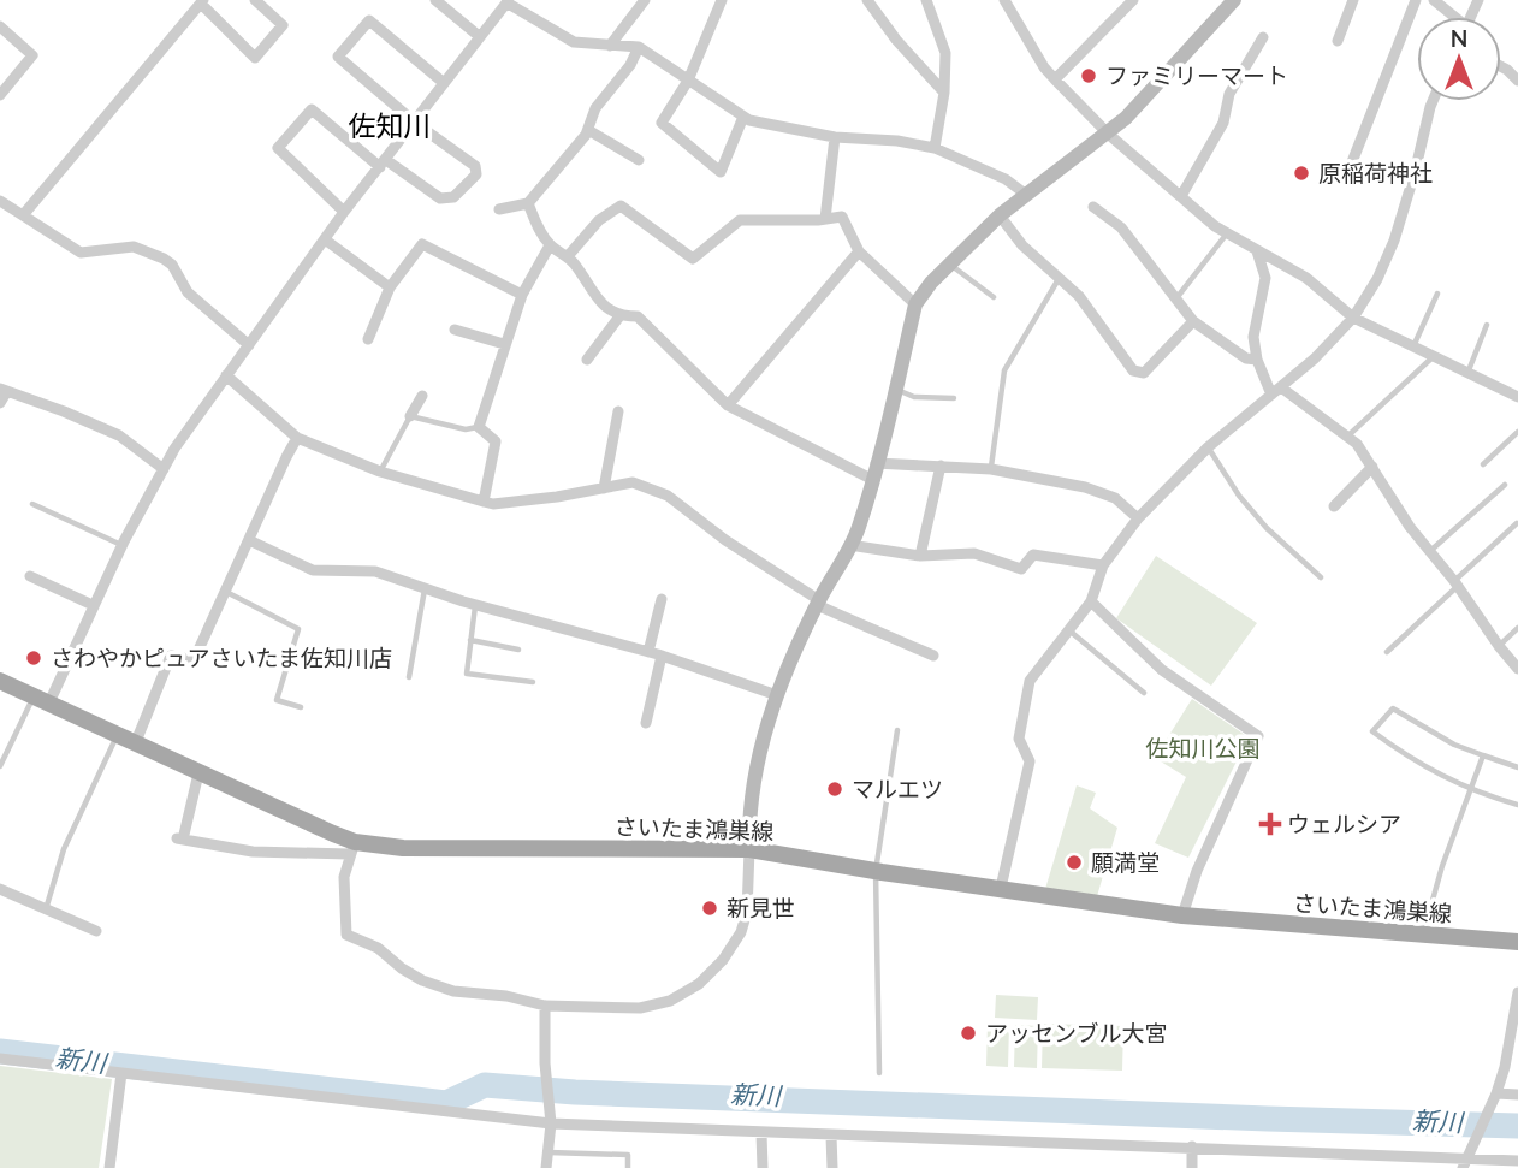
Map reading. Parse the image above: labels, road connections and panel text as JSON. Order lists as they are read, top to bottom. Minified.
{"streets":{"main road":["さいたま鴻巣線"]},"districts":["佐知川"],"water":["新川"],"parks":["佐知川公園"],"places":{"other":["ファミリーマート","原稲荷神社","さわやかピュアさいたま佐知川店","マルエツ","願満堂","新見世","アッセンブル大宮"],"health":["ウェルシア"]},"north":"top"}
